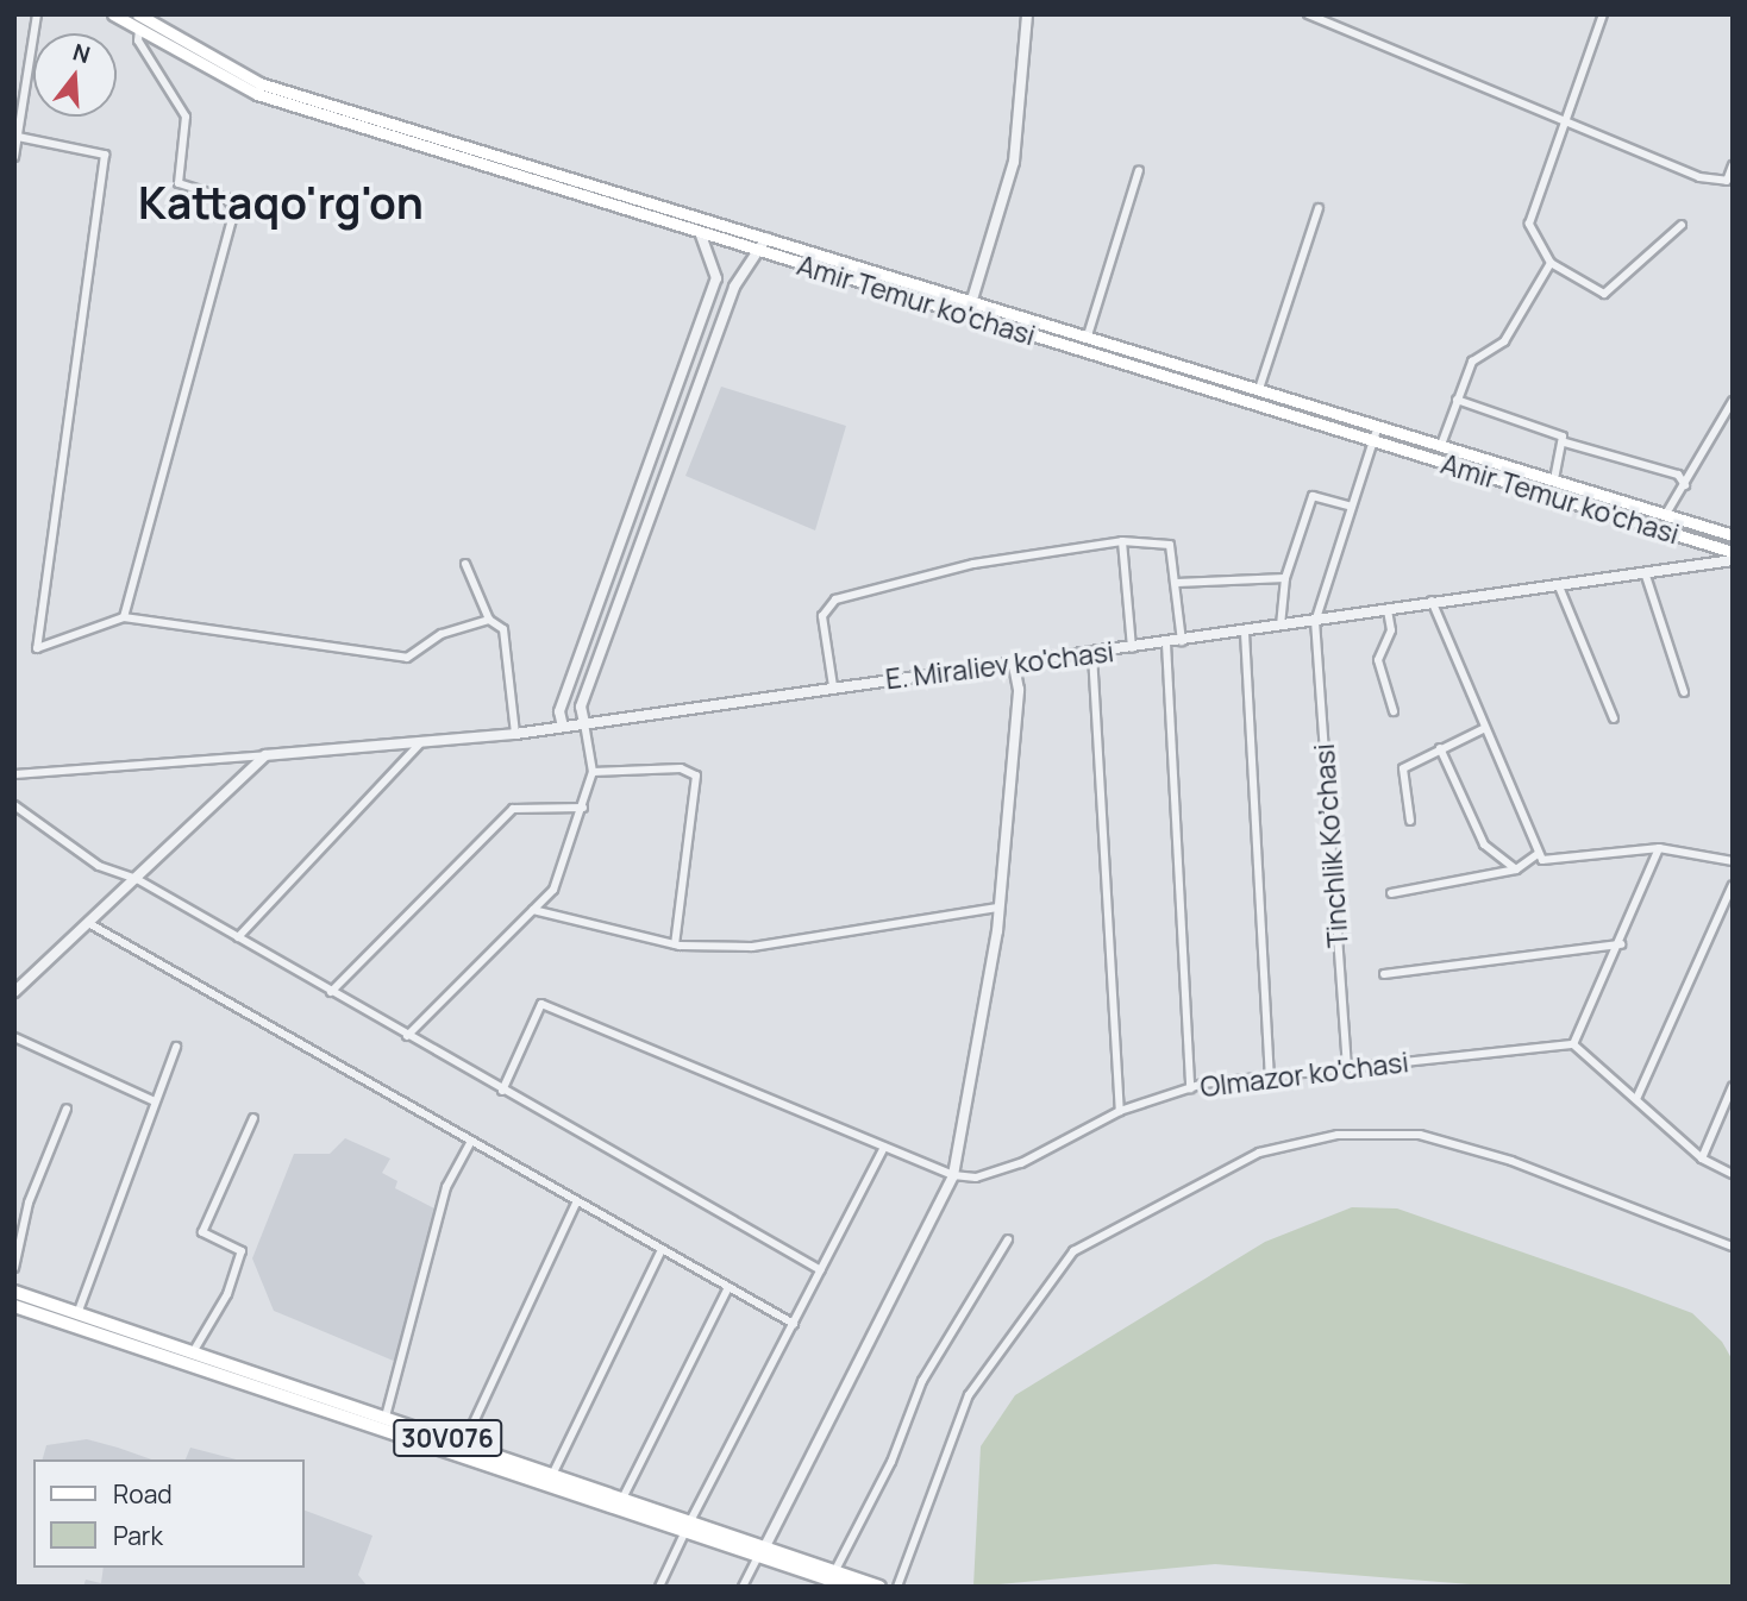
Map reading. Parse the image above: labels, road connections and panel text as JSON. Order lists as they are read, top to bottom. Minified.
{"streets":{"main road":["Amir Temur ko'chasi","30V076"],"street":["E. Miraliev ko'chasi","Tinchlik Ko’chasi","Olmazor ko'chasi"]},"crossings":[["E. Miraliev ko'chasi","Tinchlik Ko’chasi"],["Tinchlik Ko’chasi","Olmazor ko'chasi"]],"districts":["Kattaqo'rg'on"],"legend":["Road","Park"],"north":"top"}
